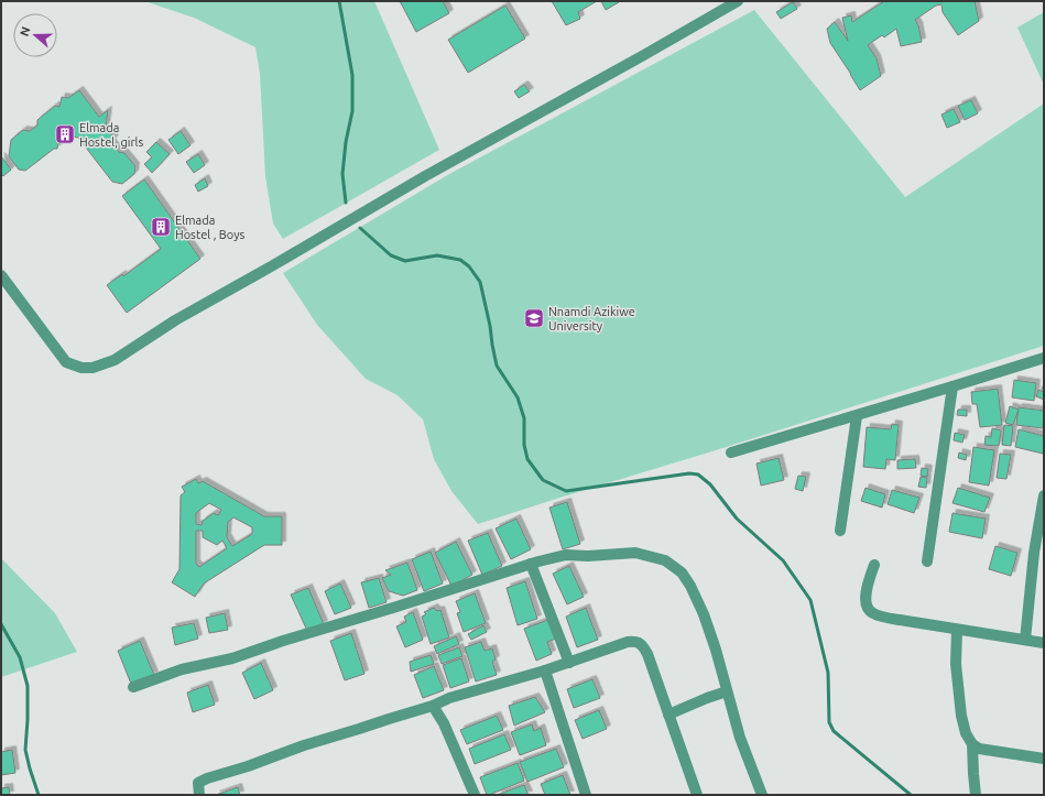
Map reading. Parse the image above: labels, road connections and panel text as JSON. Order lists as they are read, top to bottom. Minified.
{"places":{"building":["Elmada Hostel, girls","Elmada Hostel , Boys"],"school or university":["Nnamdi Azikiwe University"]},"north":"left"}
